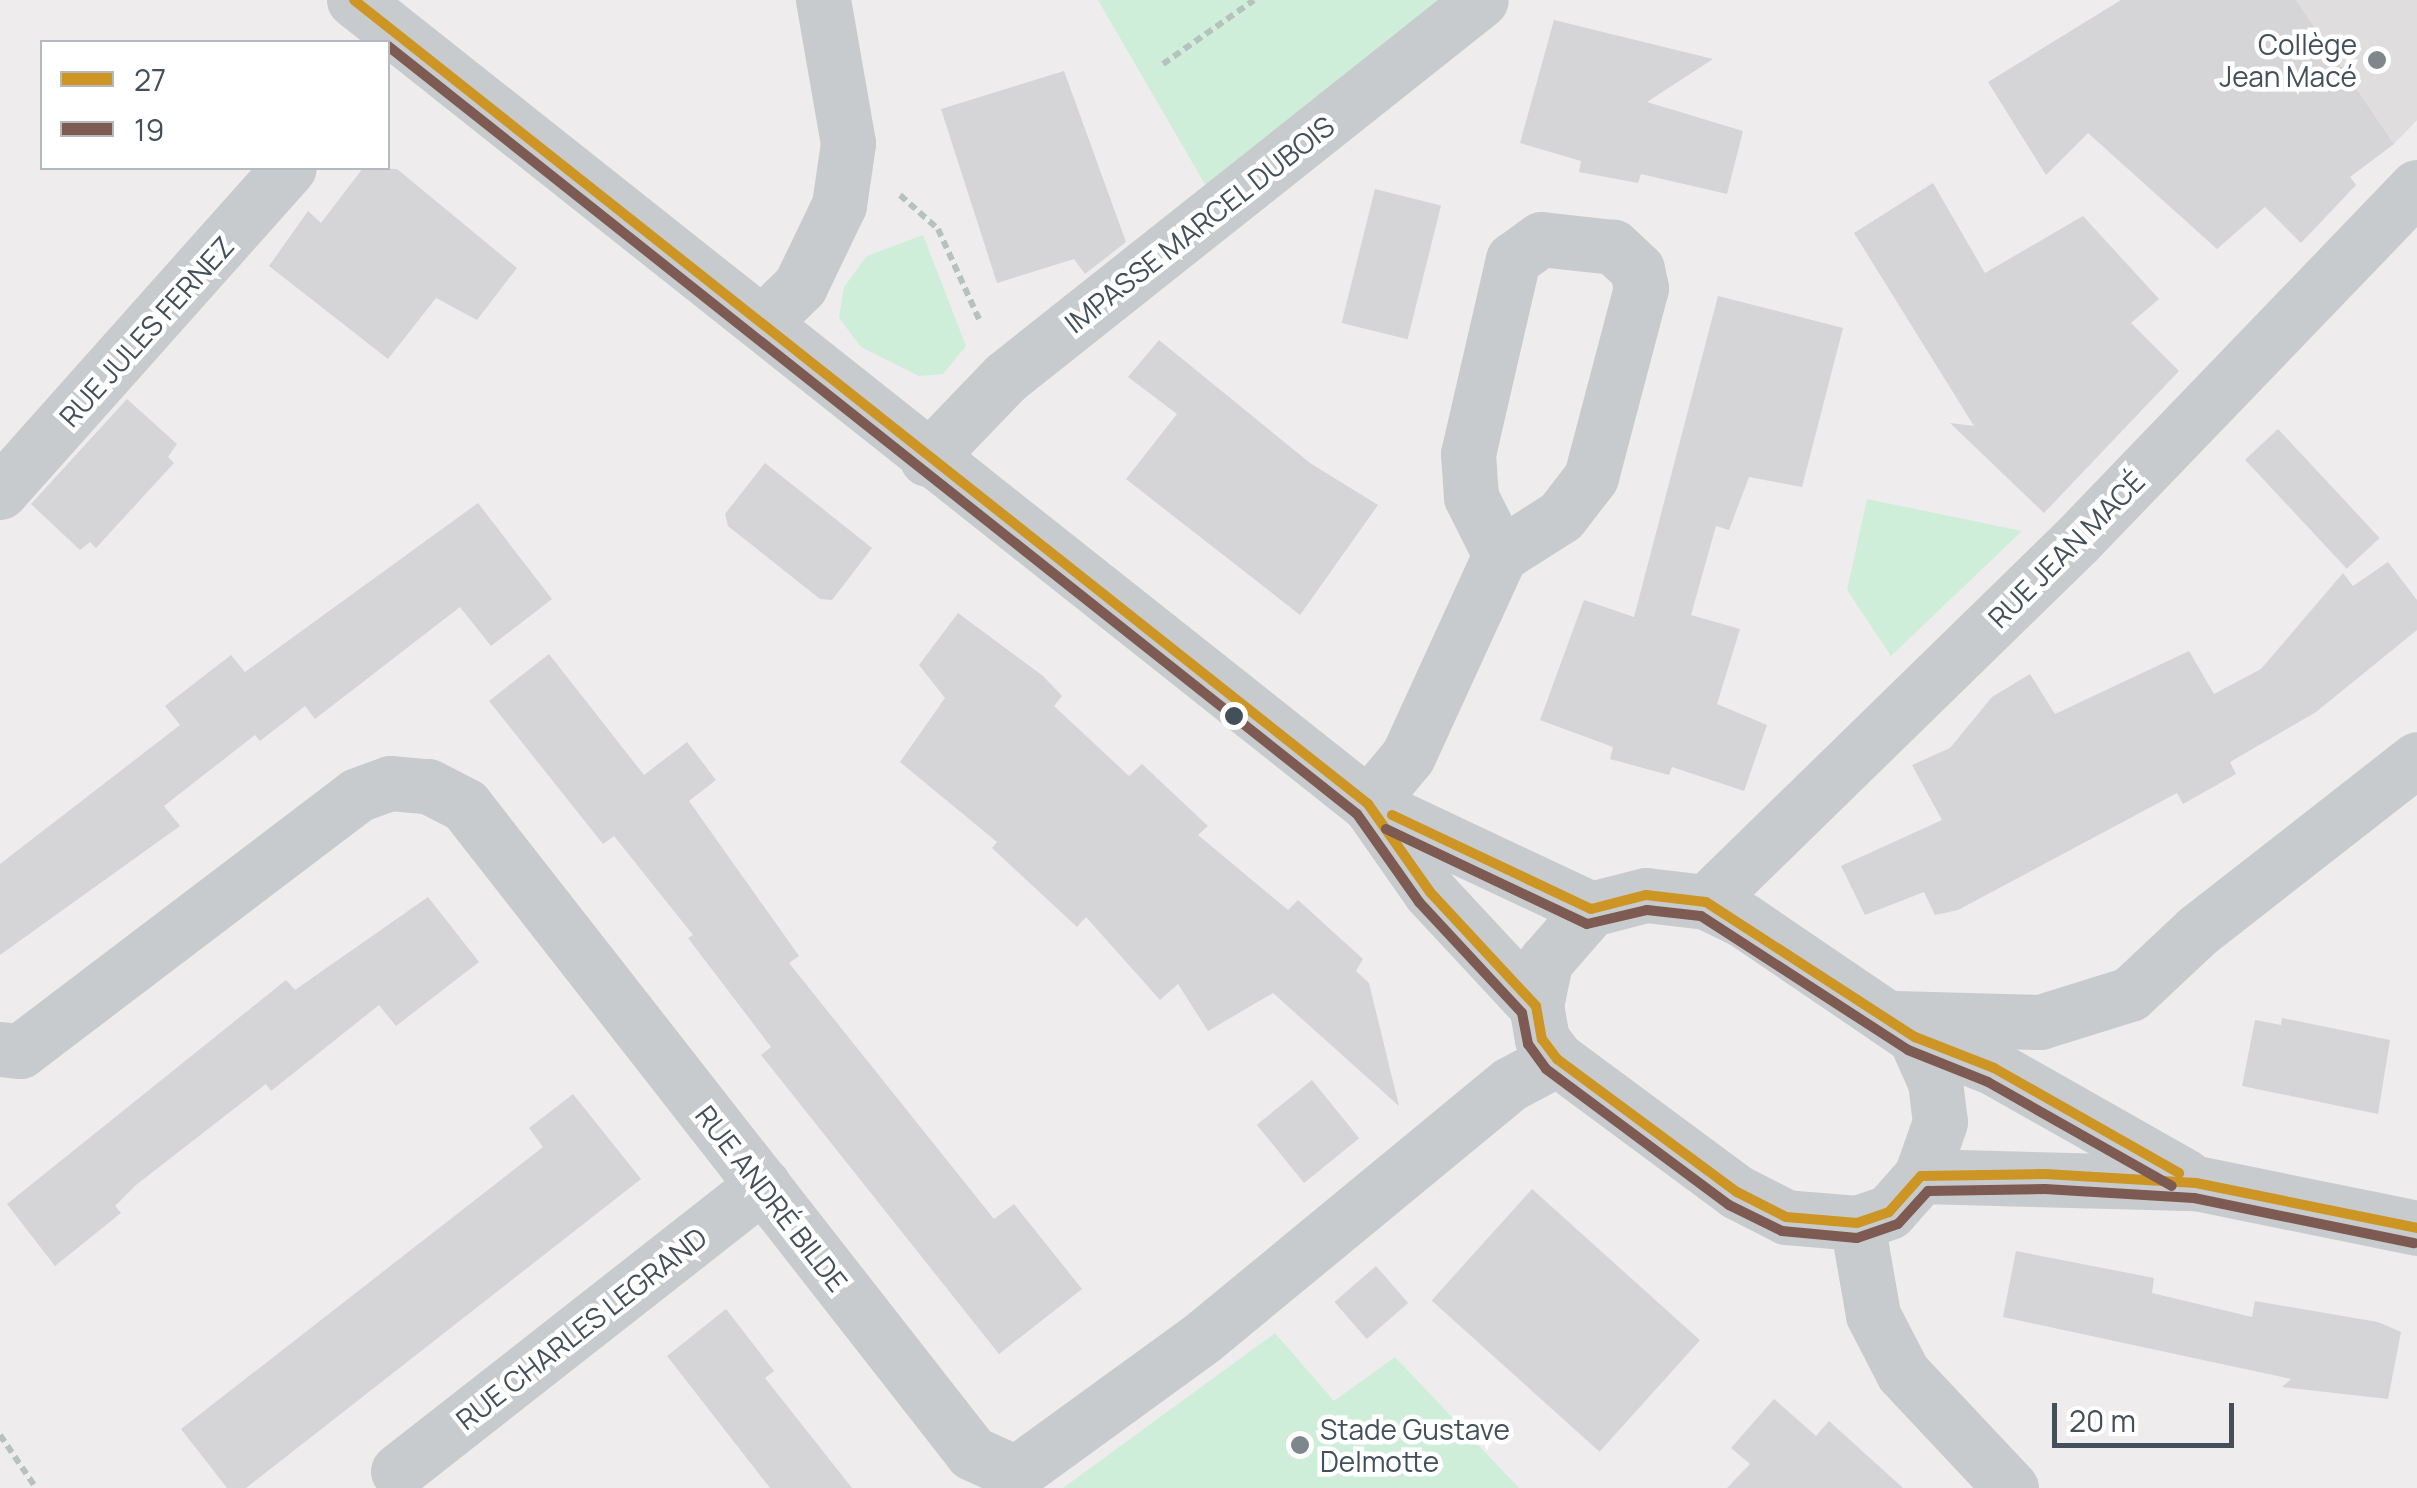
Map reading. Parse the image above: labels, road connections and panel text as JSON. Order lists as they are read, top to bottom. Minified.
{"streets":{"street":["IMPASSE MARCEL DUBOIS","RUE JULES FERNEZ","RUE JEAN MACÉ","RUE ANDRÉ BILDE","RUE CHARLES LEGRAND"]},"crossings":[["RUE ANDRÉ BILDE","RUE CHARLES LEGRAND"]],"places":["Collège Jean Macé","Stade Gustave Delmotte"],"lines":["transit line 27","transit line 19"],"legend":["27","19"],"scale_bar":"20 m"}
